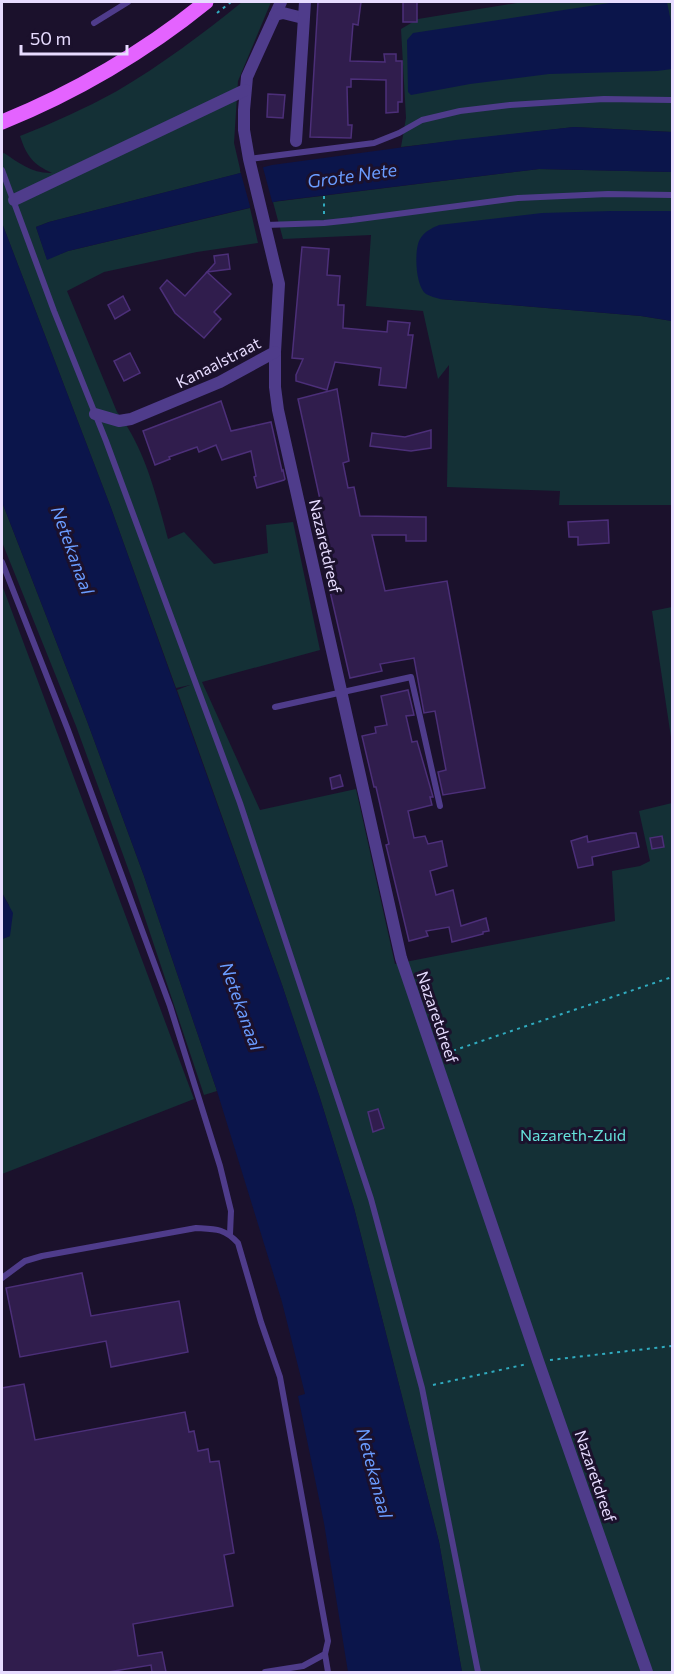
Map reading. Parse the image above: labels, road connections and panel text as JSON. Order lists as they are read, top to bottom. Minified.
{"streets":{"street":["Kanaalstraat","Nazaretdreef"]},"crossings":[["Kanaalstraat","Nazaretdreef"]],"water":["Grote Nete","Netekanaal"],"parks":["Nazareth-Zuid"],"scale_bar":"50 m"}
